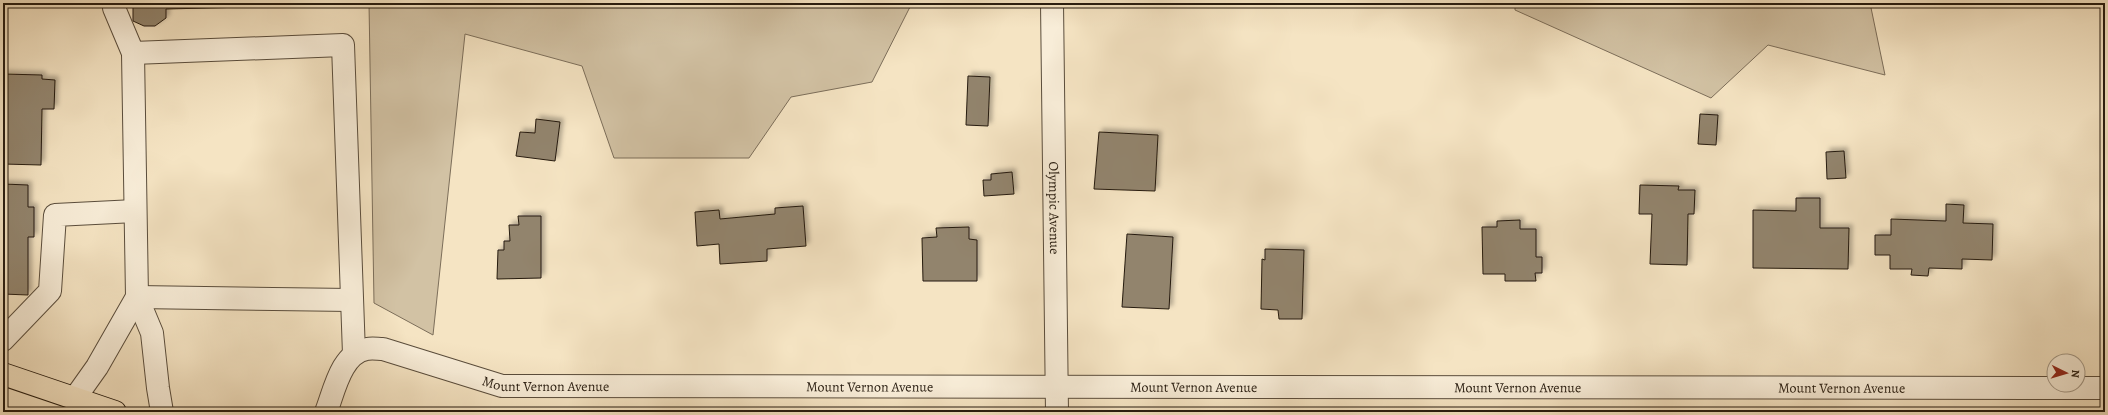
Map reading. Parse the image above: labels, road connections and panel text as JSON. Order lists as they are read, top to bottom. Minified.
{"streets":{"street":["Olympic Avenue","Mount Vernon Avenue"]},"crossings":[["Olympic Avenue","Mount Vernon Avenue"]],"north":"right"}
